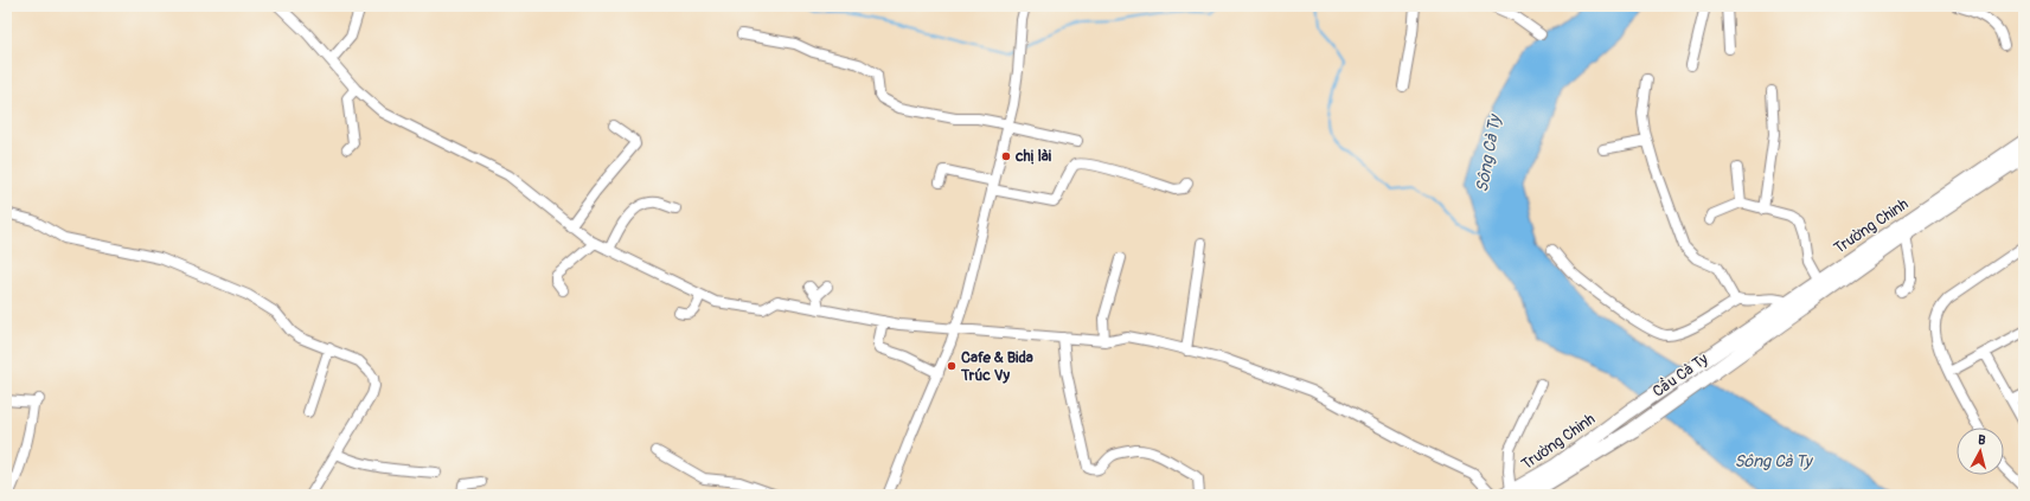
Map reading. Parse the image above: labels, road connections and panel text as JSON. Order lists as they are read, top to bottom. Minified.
{"streets":{"highway":["Trường Chinh","Cầu Cà Ty"]},"crossings":[["Trường Chinh","Cầu Cà Ty"]],"water":["Sông Cà Ty"],"places":["chị lài","Cafe & Bida Trúc Vy"],"north":"top"}
